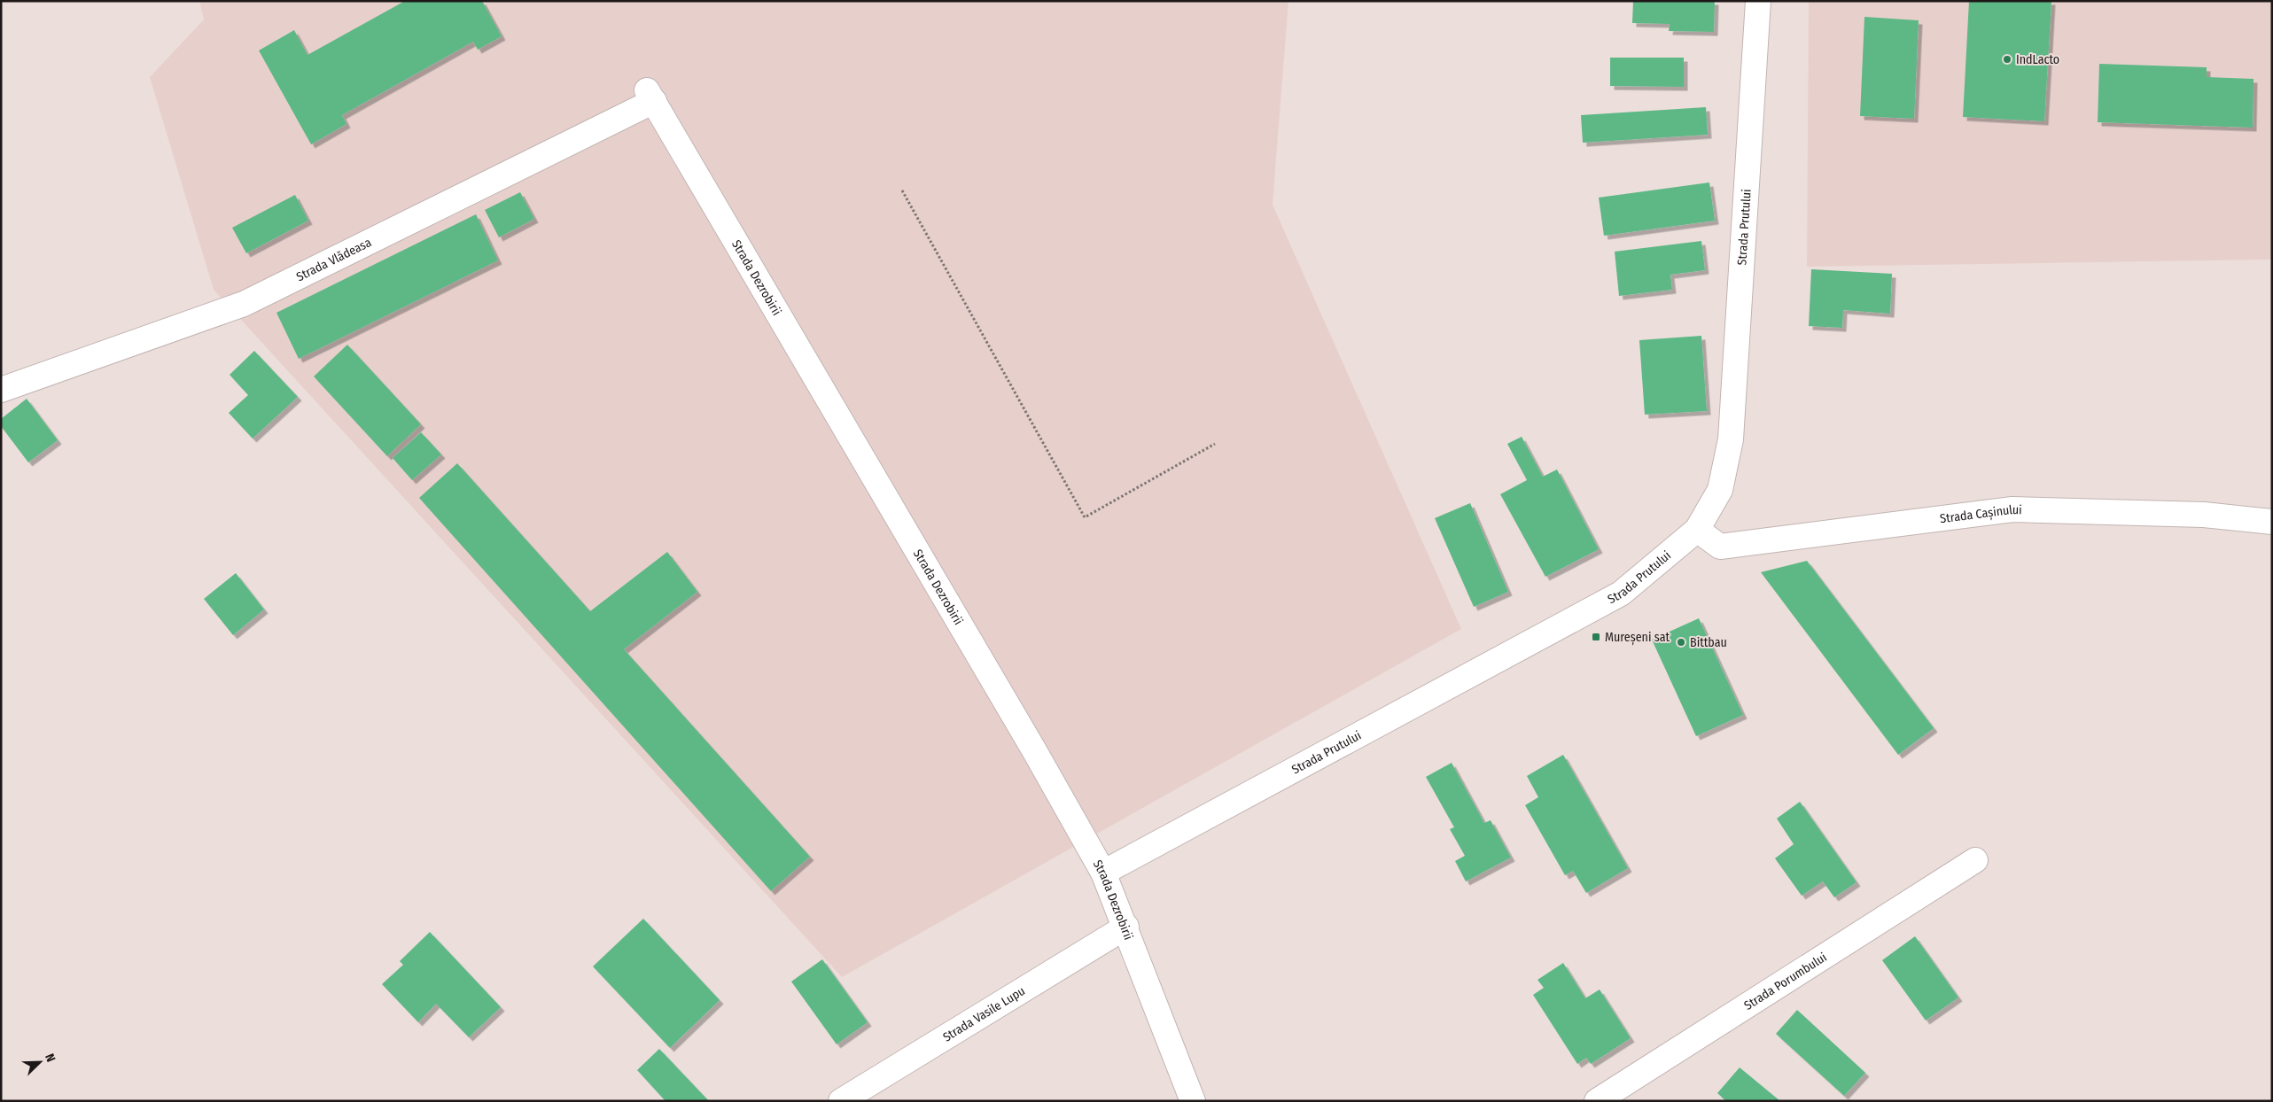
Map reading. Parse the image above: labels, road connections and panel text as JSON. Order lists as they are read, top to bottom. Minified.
{"streets":{"street":["Strada Prutului","Strada Vlădeasa","Strada Dezrobirii","Strada Cașinului","Strada Porumbului","Strada Vasile Lupu"]},"crossings":[["Strada Prutului","Strada Dezrobirii"],["Strada Prutului","Strada Cașinului"],["Strada Vlădeasa","Strada Dezrobirii"],["Strada Dezrobirii","Strada Vasile Lupu"]],"places":{"other":["IndLacto","Bittbau"],"transit":["Mureșeni sat"]},"north":"top right"}
